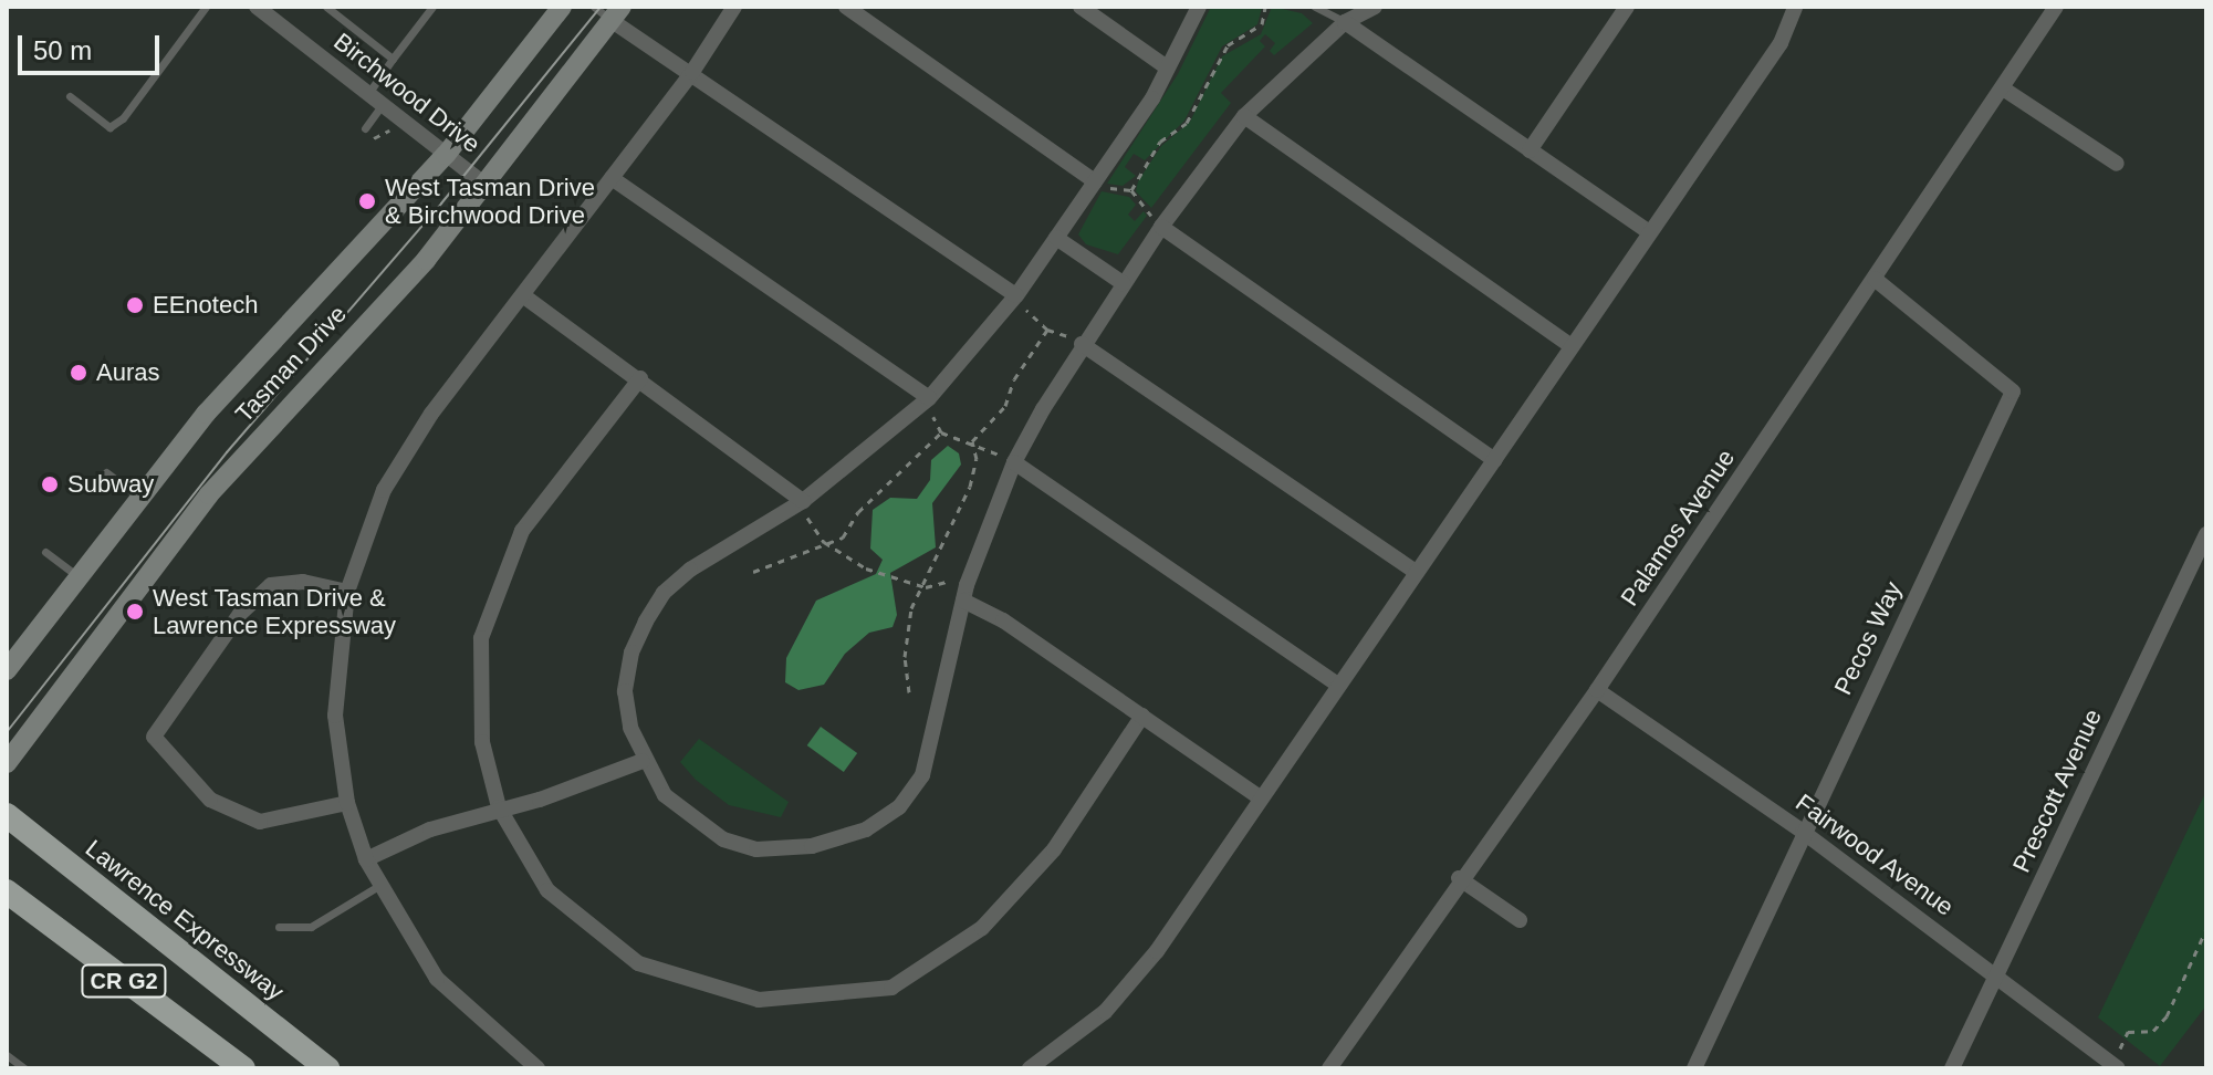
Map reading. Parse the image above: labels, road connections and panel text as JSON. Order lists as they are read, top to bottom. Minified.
{"streets":{"highway":["Lawrence Expressway","CR G2"],"main road":["Tasman Drive"],"street":["Birchwood Drive","Palamos Avenue","Pecos Way","Prescott Avenue","Fairwood Avenue"]},"crossings":[["Birchwood Drive","Tasman Drive"],["Palamos Avenue","Pecos Way"],["Palamos Avenue","Fairwood Avenue"],["Pecos Way","Fairwood Avenue"],["Prescott Avenue","Fairwood Avenue"]],"places":["West Tasman Drive & Birchwood Drive","EEnotech","Auras","Subway","West Tasman Drive & Lawrence Expressway"],"scale_bar":"50 m"}
